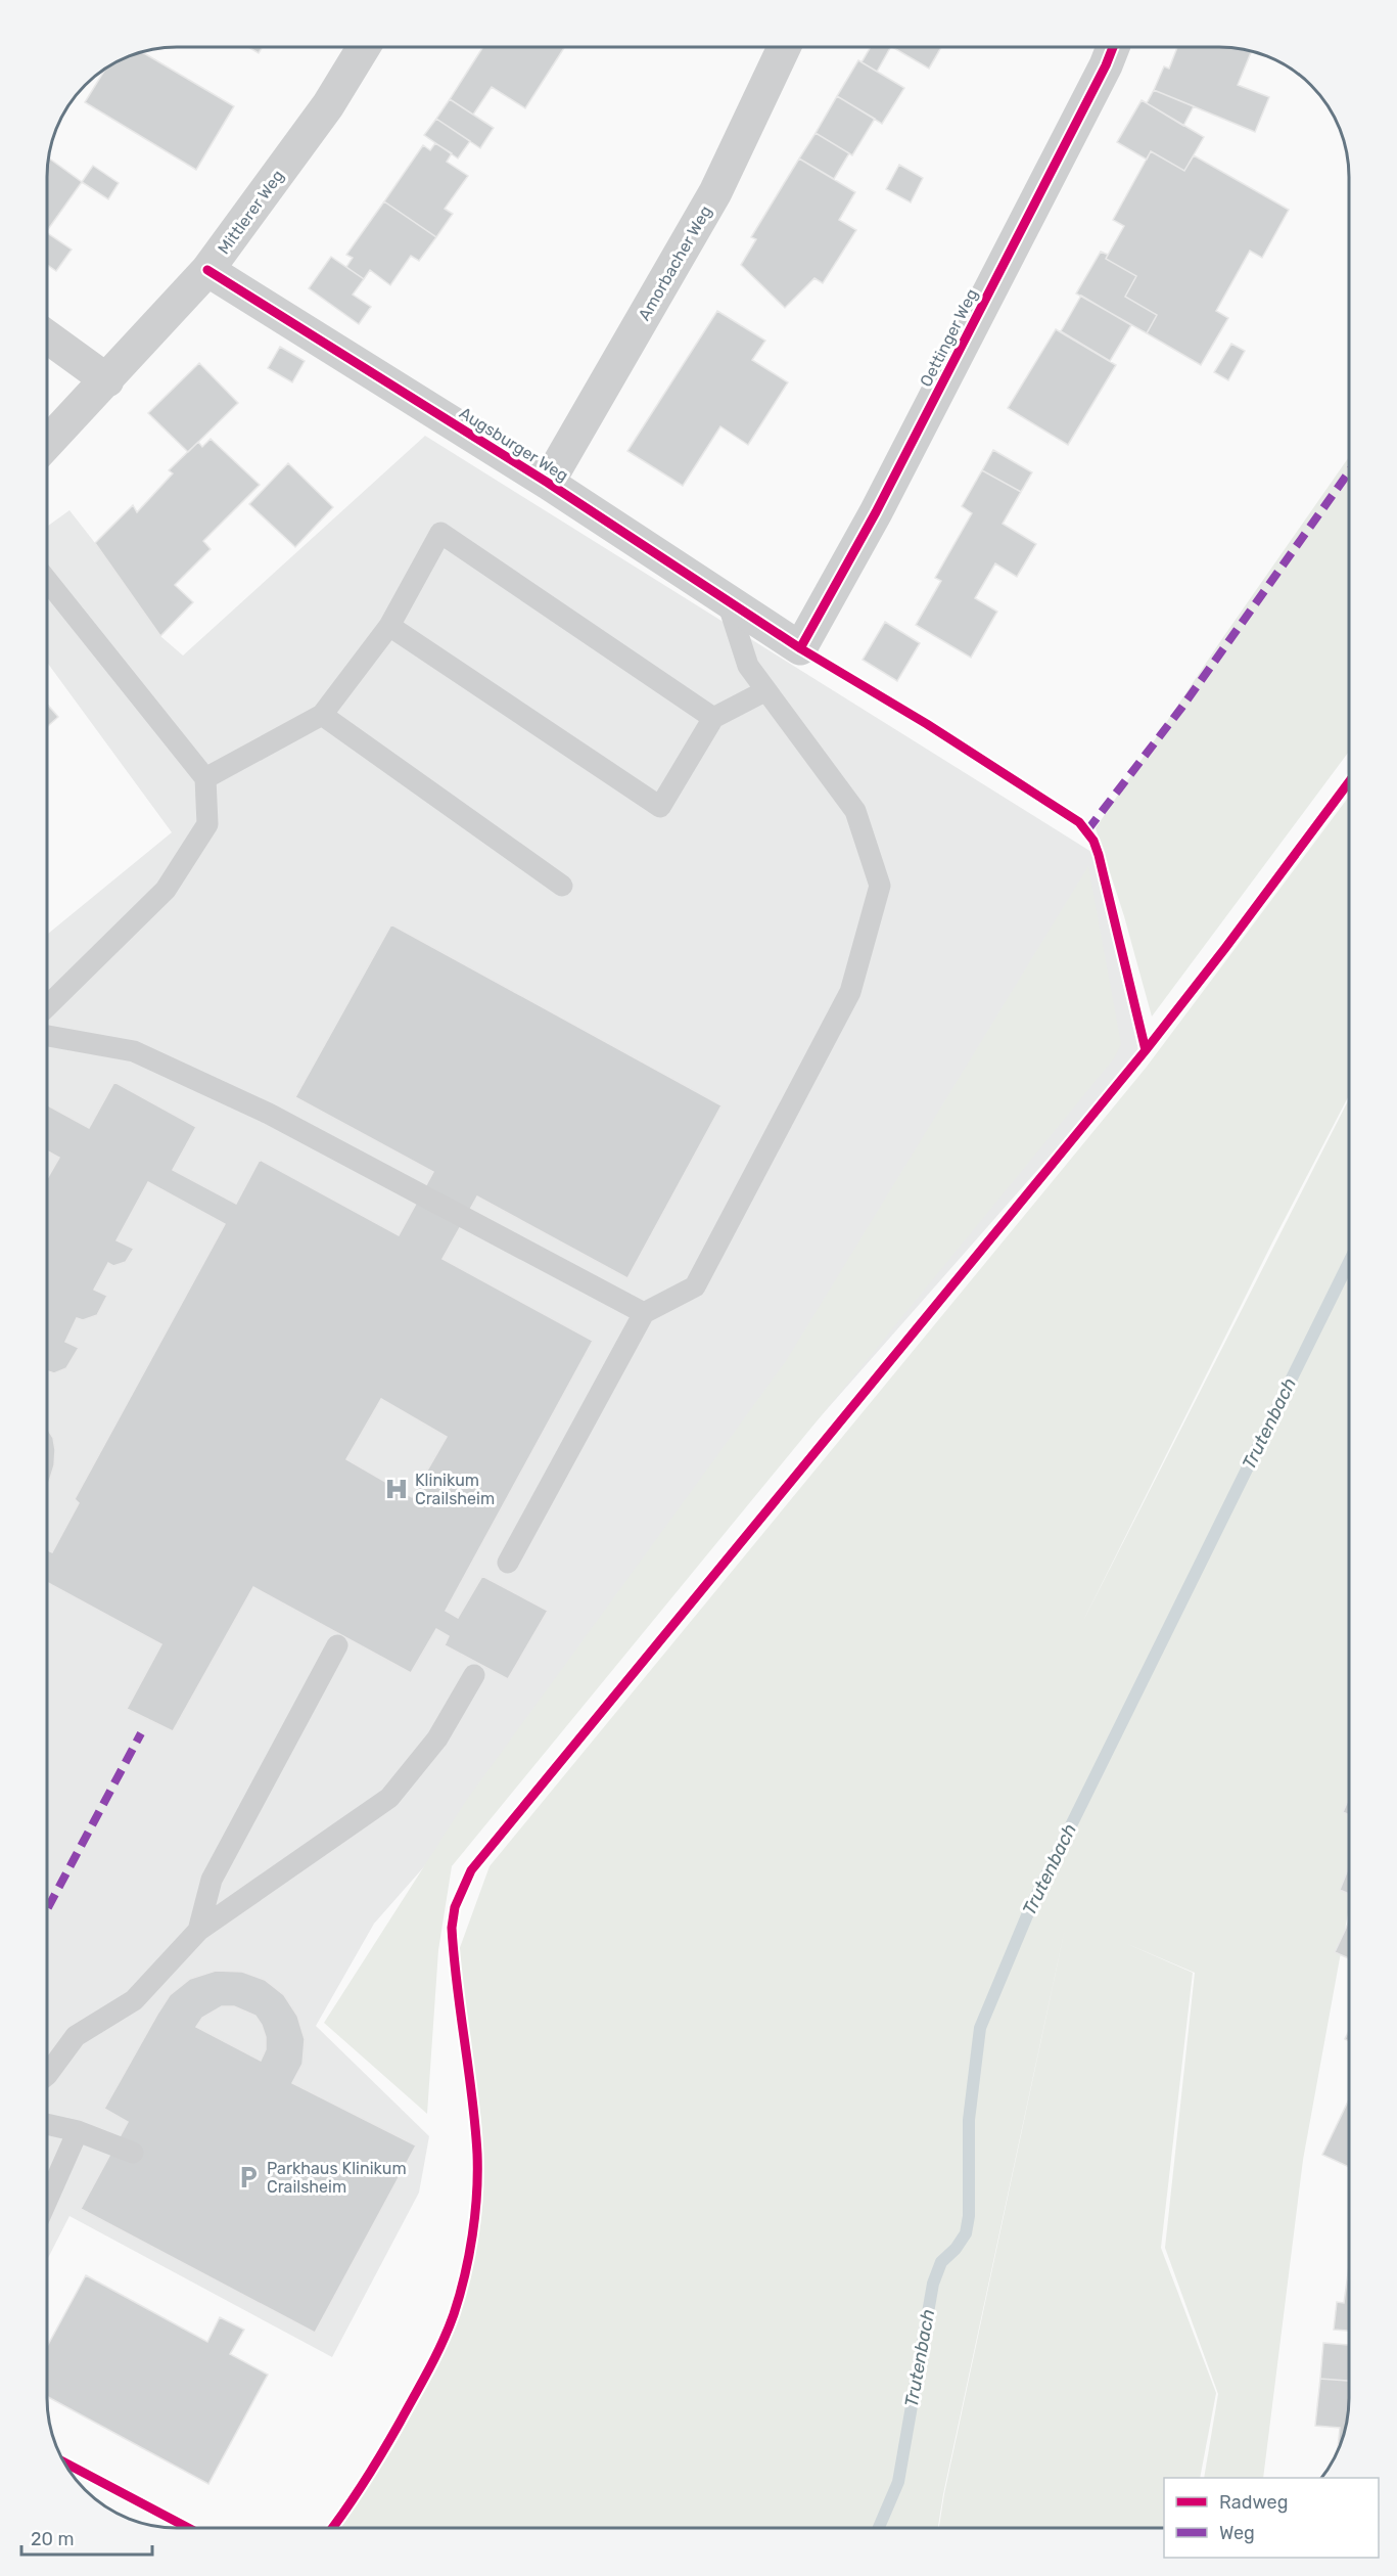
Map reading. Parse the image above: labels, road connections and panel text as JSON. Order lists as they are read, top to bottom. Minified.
{"streets":{"street":["Mittlerer Weg","Amorbacher Weg","Oettinger Weg","Augsburger Weg"]},"crossings":[["Mittlerer Weg","Augsburger Weg"],["Amorbacher Weg","Augsburger Weg"],["Oettinger Weg","Augsburger Weg"]],"water":["Trutenbach"],"places":{"hospital":["Klinikum Crailsheim"],"parking":["Parkhaus Klinikum Crailsheim"]},"legend":["Radweg","Weg"],"scale_bar":"20 m"}
